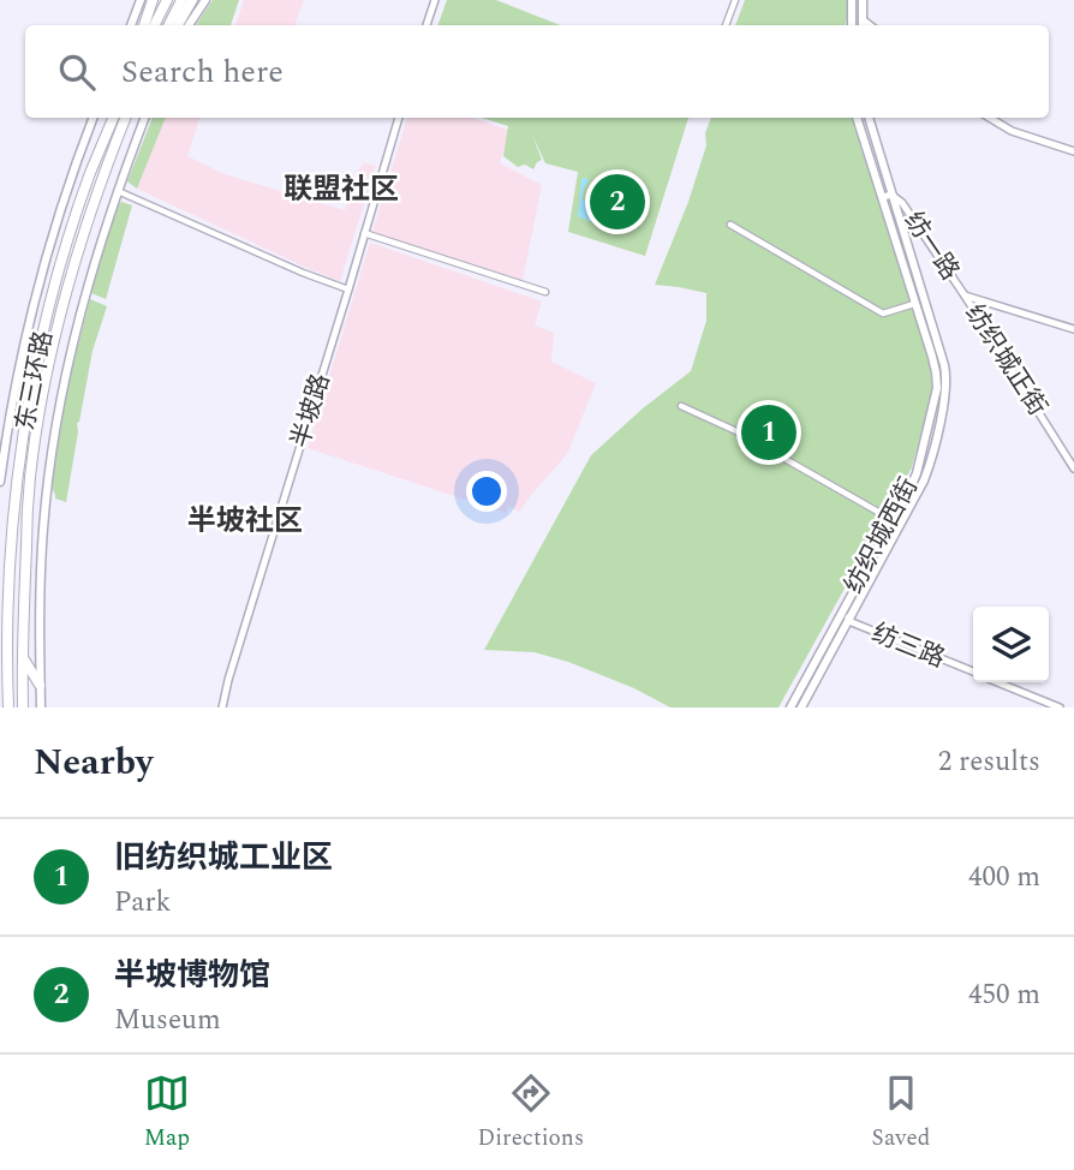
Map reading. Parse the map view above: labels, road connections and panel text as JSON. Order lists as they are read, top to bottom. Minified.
{"streets":{"highway":["东三环路"],"main road":["纺织城西街"],"street":["纺一路","纺织城正街","半坡路","纺三路"]},"crossings":[["纺一路","纺织城正街"],["纺一路","纺织城西街"],["纺织城西街","纺三路"]],"districts":["联盟社区","半坡社区"],"page":{"search":"Search here","pins":["2","1"],"heading":["Nearby","2 results"],"list":[{"mark":"1","name":"旧纺织城工业区","note":"Park","value":"400 m"},{"mark":"2","name":"半坡博物馆","note":"Museum","value":"450 m"}],"nav":["Map","Directions","Saved"]}}
